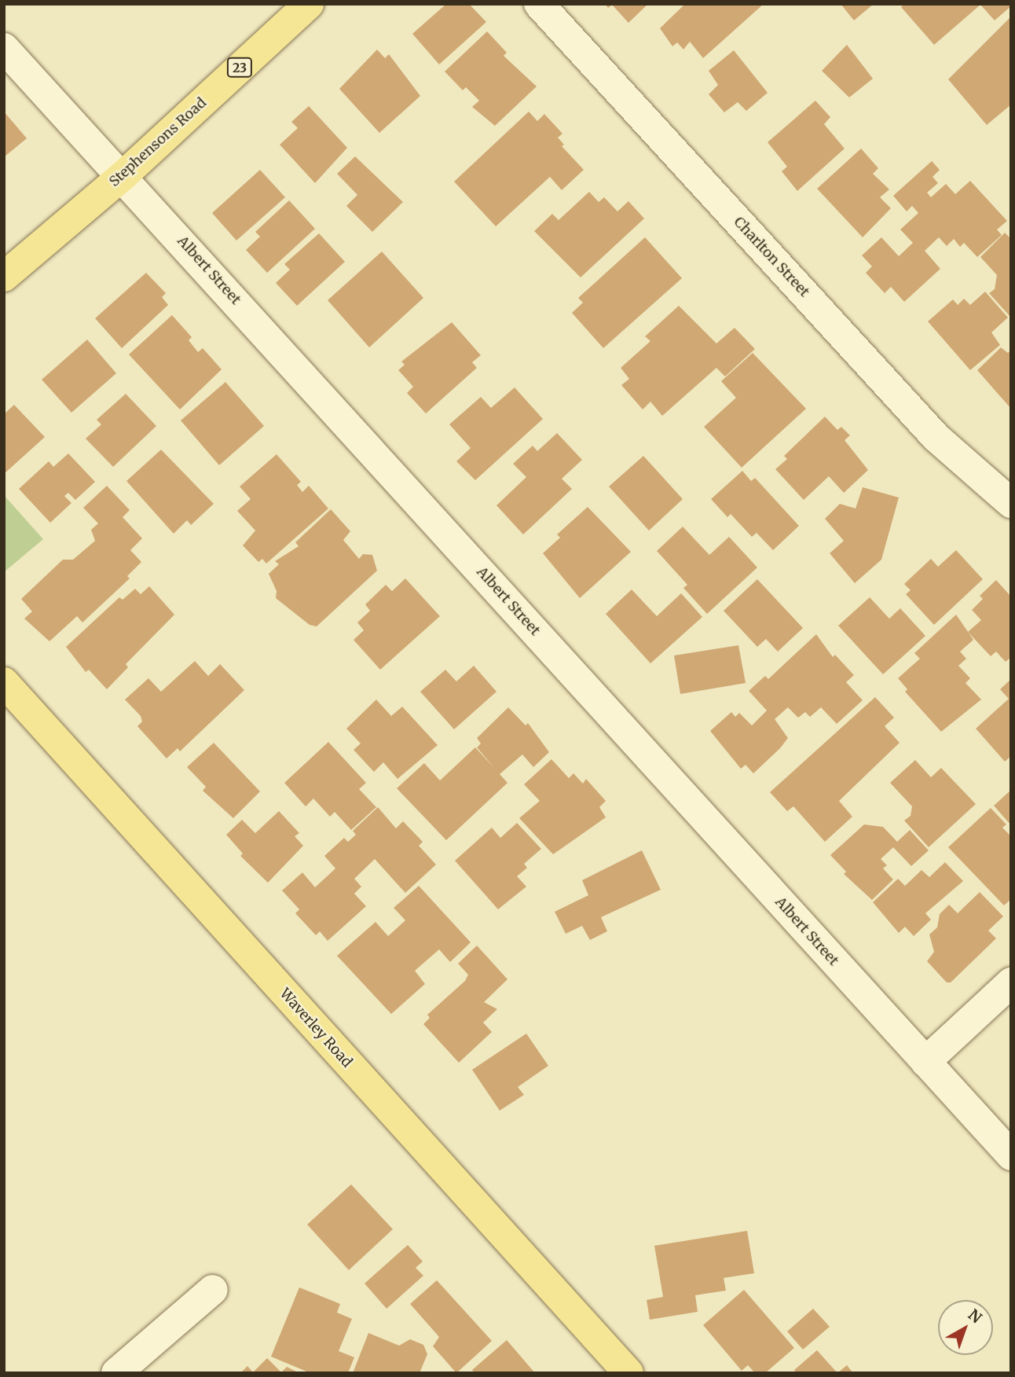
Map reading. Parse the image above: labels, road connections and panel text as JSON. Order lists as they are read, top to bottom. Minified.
{"streets":{"main road":["23","Stephensons Road","Waverley Road"],"street":["Charlton Street","Albert Street"]},"crossings":[["Stephensons Road","Albert Street"]],"north":"top right"}
